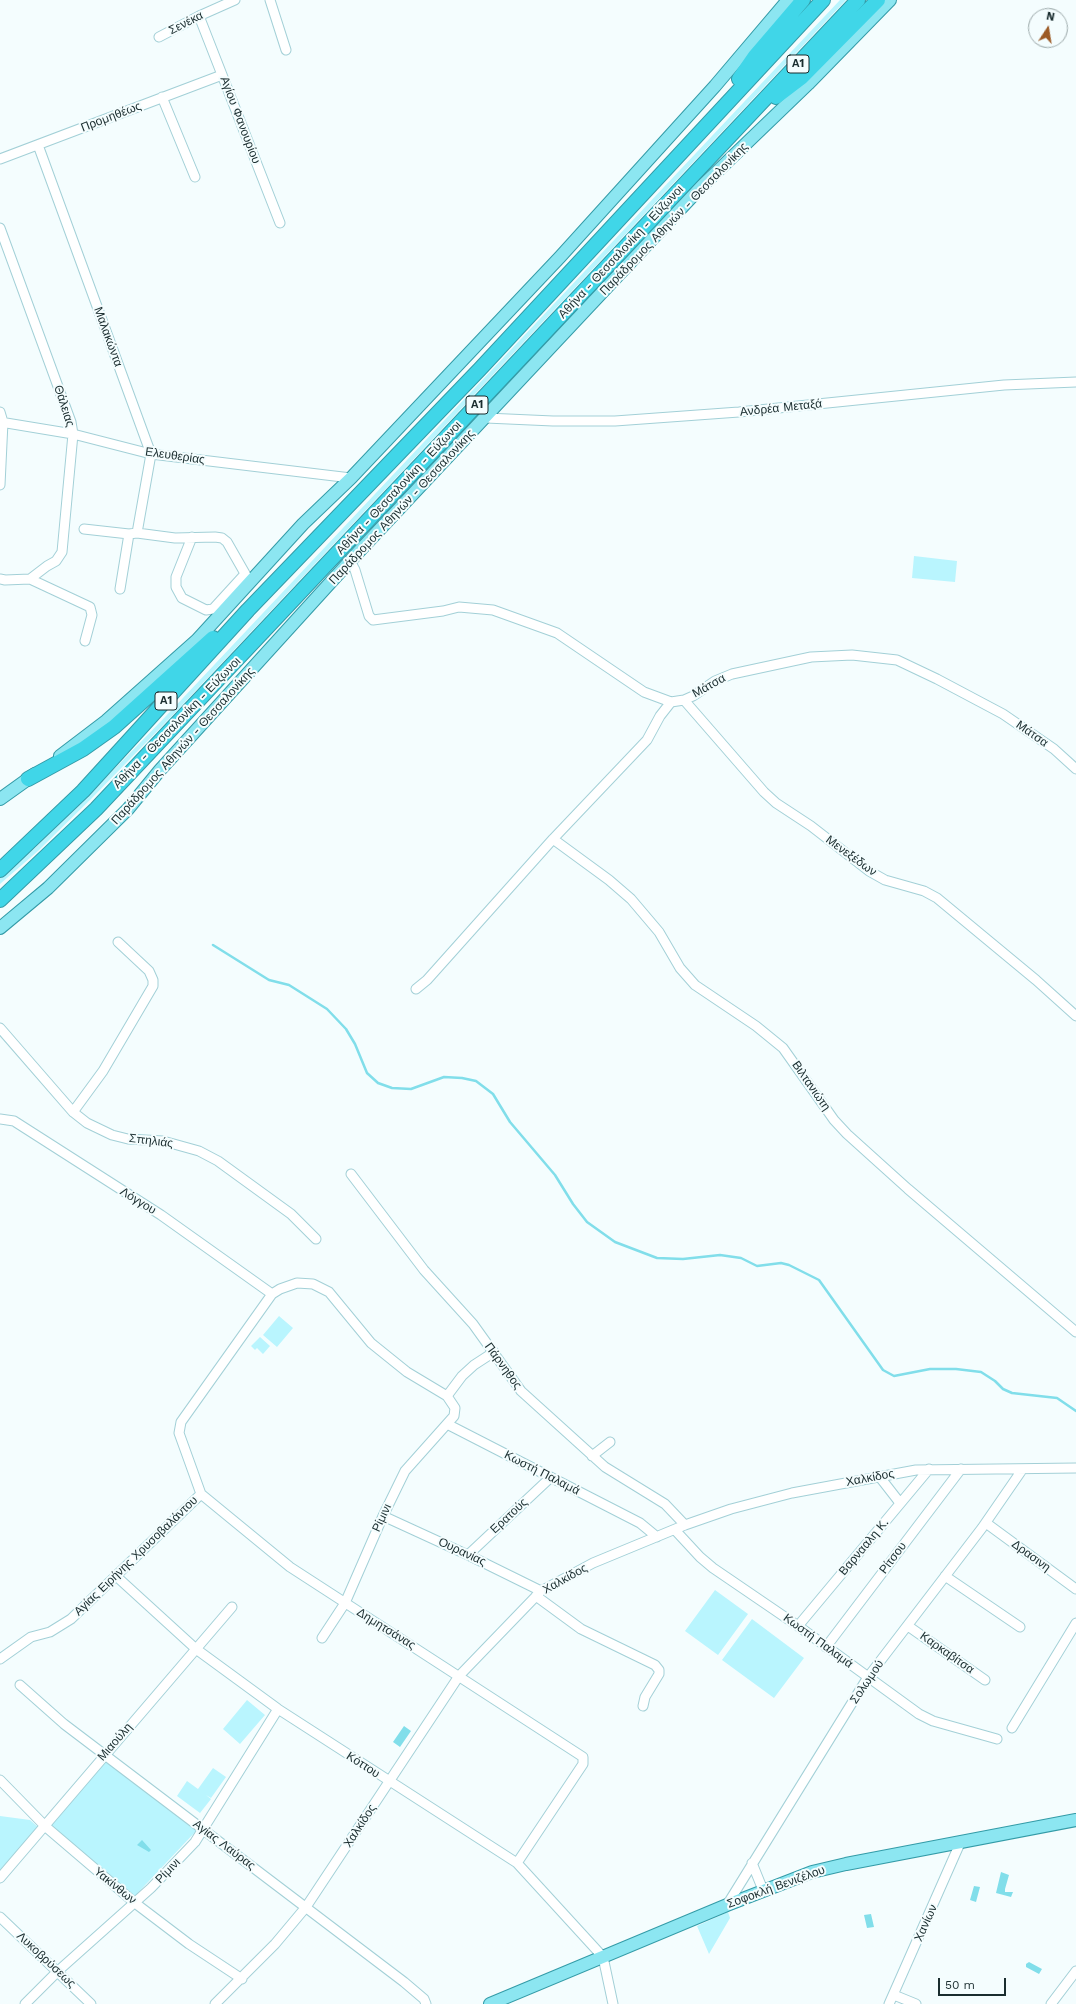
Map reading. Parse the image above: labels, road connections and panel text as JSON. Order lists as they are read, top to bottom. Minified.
{"streets":{"highway":["Α1","Αθήνα - Θεσσαλονίκη - Εύζωνοι"],"main road":["Παράδρομος Αθηνών - Θεσσαλονίκης","Σοφοκλή Βενιζέλου"],"street":["Σενέκα","Προμηθέως","Αγίου Φανουρίου","Μαλακώντα","Θάλειας","Ανδρέα Μεταξά","Ελευθερίας","Μάτσα","Μενεξέδων","Βιλτανιώτη","Σπηλιάς","Λόγγου","Πάρνηθος","Κωστή Παλαμά","Χαλκίδος","Ερατούς","Ρίμινι","Βαρνααλη Κ.","Ουρανίας","Αγίας Ειρήνης Χρυσοβαλάντου","Δρασινη","Ρίτσου","Δημητσάνας","Καρκαβίτσα","Σολωμού","Μιαούλη","Κόττου","Αγίας Λαύρας","Υακίνθων","Χανίων","Λυκοβρύσεως"]},"crossings":[["Σενέκα","Αγίου Φανουρίου"],["Προμηθέως","Αγίου Φανουρίου"],["Προμηθέως","Μαλακώντα"],["Παράδρομος Αθηνών - Θεσσαλονίκης","Ανδρέα Μεταξά"],["Παράδρομος Αθηνών - Θεσσαλονίκης","Μάτσα"],["Μαλακώντα","Ελευθερίας"],["Θάλειας","Ελευθερίας"],["Μάτσα","Μενεξέδων"],["Λόγγου","Αγίας Ειρήνης Χρυσοβαλάντου"],["Πάρνηθος","Χαλκίδος"],["Κωστή Παλαμά","Χαλκίδος"],["Κωστή Παλαμά","Ερατούς"],["Κωστή Παλαμά","Ρίμινι"],["Κωστή Παλαμά","Βαρνααλη Κ."],["Κωστή Παλαμά","Ρίτσου"],["Κωστή Παλαμά","Σολωμού"],["Χαλκίδος","Βαρνααλη Κ."],["Χαλκίδος","Ουρανίας"],["Χαλκίδος","Ρίτσου"],["Χαλκίδος","Δημητσάνας"],["Χαλκίδος","Σολωμού"],["Χαλκίδος","Κόττου"],["Χαλκίδος","Αγίας Λαύρας"],["Χαλκίδος","Υακίνθων"],["Ερατούς","Ουρανίας"],["Ρίμινι","Ουρανίας"],["Ρίμινι","Αγίας Ειρήνης Χρυσοβαλάντου"],["Ρίμινι","Δημητσάνας"],["Ρίμινι","Κόττου"],["Ρίμινι","Αγίας Λαύρας"],["Ρίμινι","Υακίνθων"],["Ρίμινι","Λυκοβρύσεως"],["Αγίας Ειρήνης Χρυσοβαλάντου","Δημητσάνας"],["Αγίας Ειρήνης Χρυσοβαλάντου","Κόττου"],["Δρασινη","Σολωμού"],["Δημητσάνας","Κόττου"],["Καρκαβίτσα","Σολωμού"],["Σολωμού","Σοφοκλή Βενιζέλου"],["Μιαούλη","Κόττου"],["Μιαούλη","Αγίας Λαύρας"],["Μιαούλη","Υακίνθων"],["Κόττου","Σοφοκλή Βενιζέλου"],["Σοφοκλή Βενιζέλου","Χανίων"]],"scale_bar":"50 m","north":"top"}
